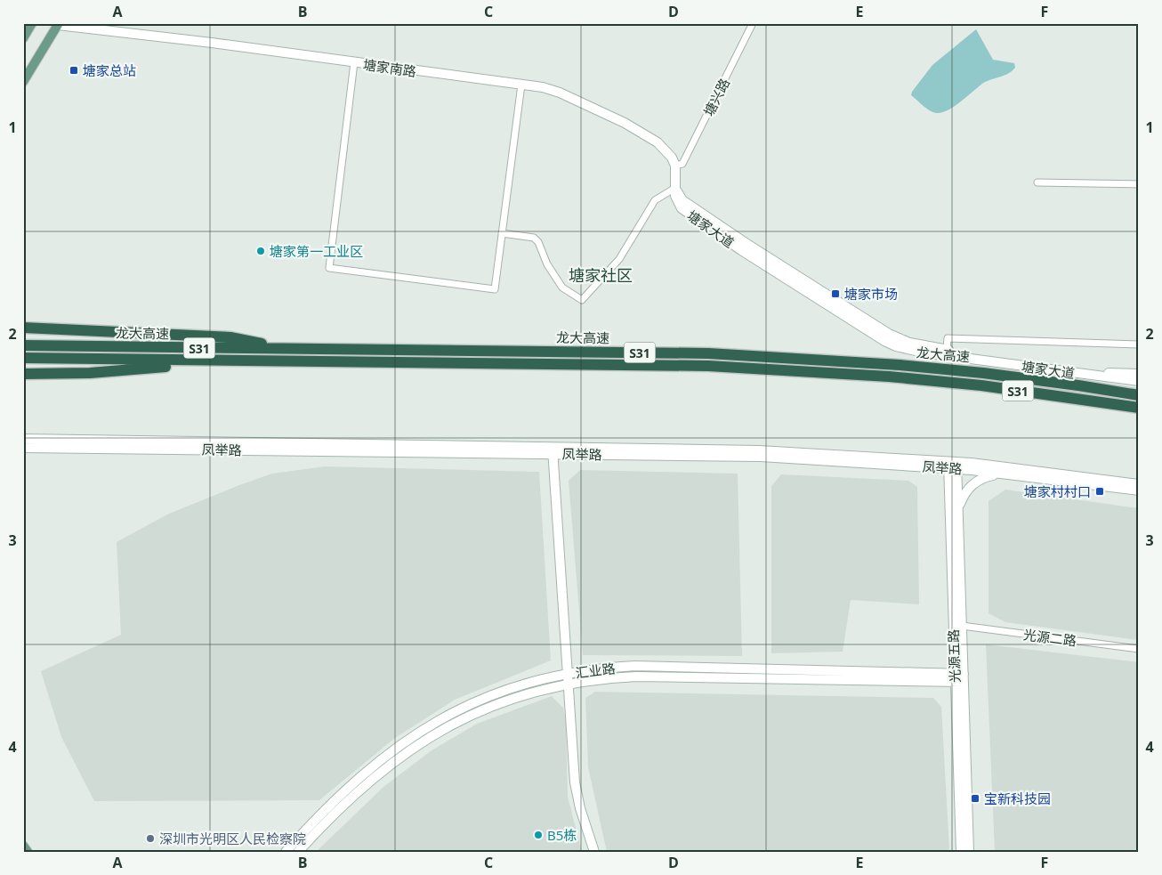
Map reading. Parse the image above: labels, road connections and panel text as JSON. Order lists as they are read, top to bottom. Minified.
{"streets":{"highway":["龙大高速","S31"],"street":["塘家南路","塘兴路","塘家大道","凤举路","光源二路","光源五路","汇业路"]},"crossings":[["塘家南路","塘兴路"],["凤举路","光源五路"],["光源二路","光源五路"],["光源五路","汇业路"]],"districts":["塘家社区"],"places":{"transit":["塘家总站","塘家市场","塘家村村口","宝新科技园"],"other":["塘家第一工业区","B5栋","深圳市光明区人民检察院"]},"grid":{"columns":["A","B","C","D","E","F"],"rows":["1","2","3","4"]}}
